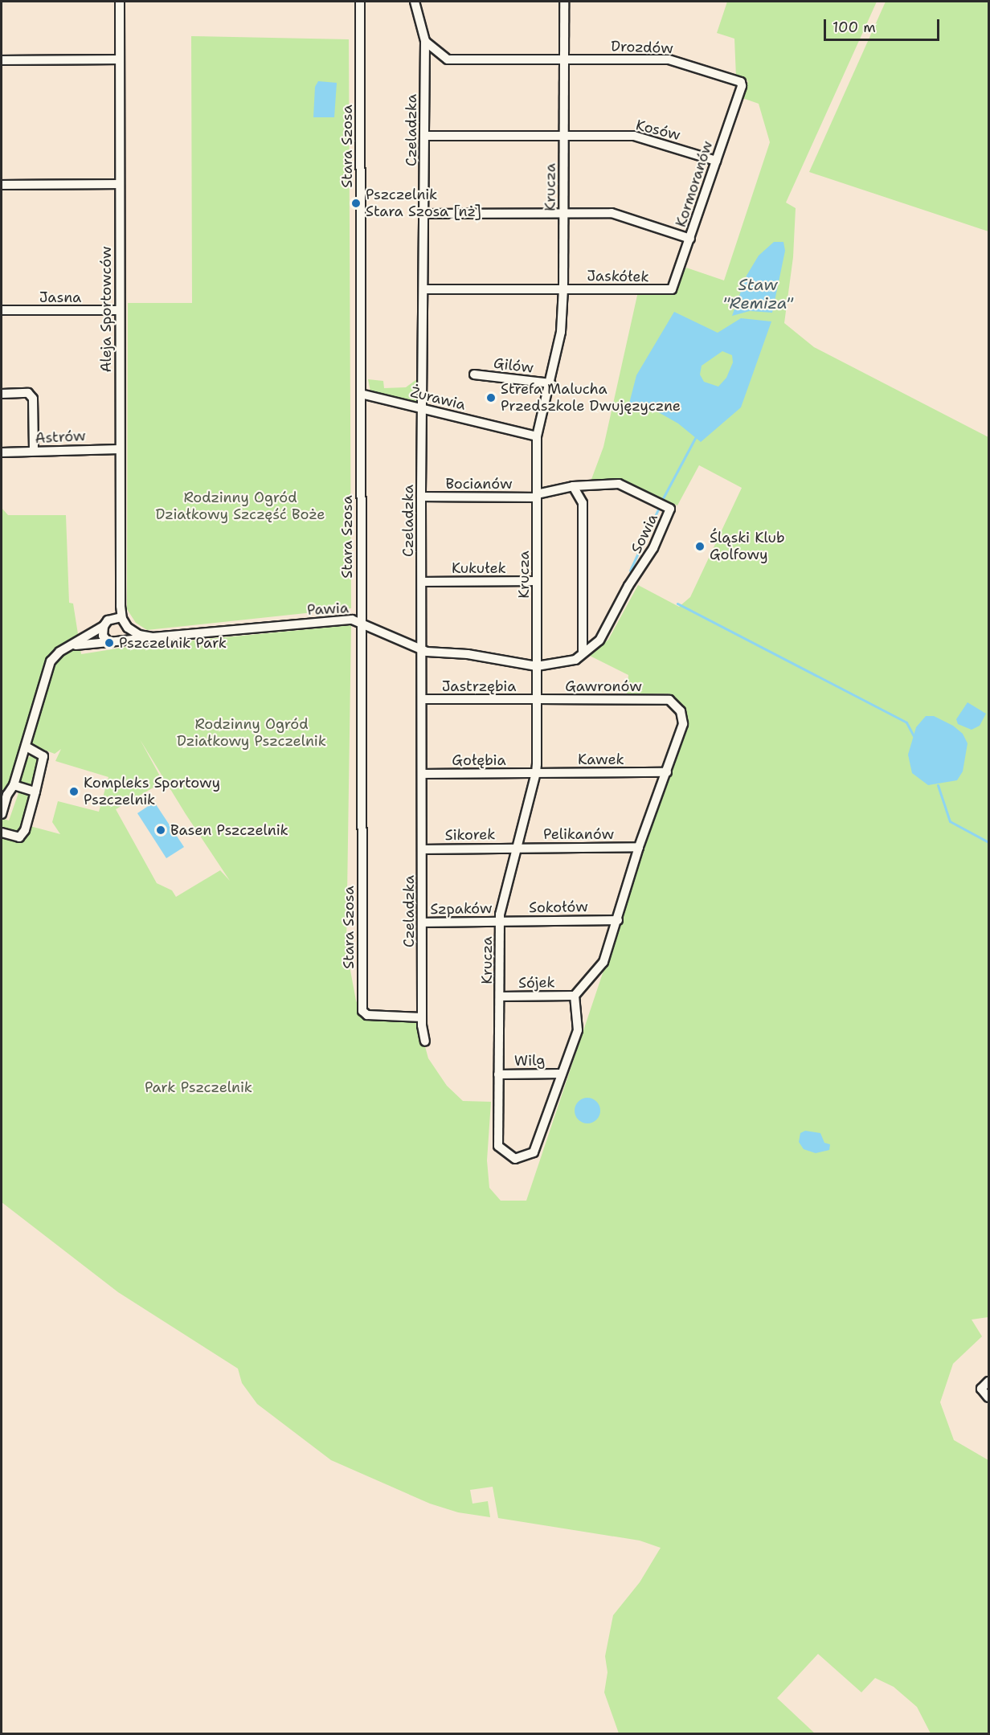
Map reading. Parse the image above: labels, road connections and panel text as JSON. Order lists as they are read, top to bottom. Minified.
{"streets":{"street":["Drozdów","Czeladzka","Kosów","Stara Szosa","Kormoranów","Krucza","Jaskółek","Jasna","Aleja Sportowców","Gilów","Żurawia","Astrów","Bocianów","Sowia","Kukułek","Pawia","Jastrzębia","Gawronów","Kawek","Gołębia","Pelikanów","Sikorek","Sokołów","Szpaków","Sójek","Wilg"]},"crossings":[["Drozdów","Czeladzka"],["Drozdów","Kormoranów"],["Drozdów","Krucza"],["Czeladzka","Kosów"],["Czeladzka","Stara Szosa"],["Czeladzka","Jaskółek"],["Czeladzka","Żurawia"],["Czeladzka","Bocianów"],["Czeladzka","Kukułek"],["Czeladzka","Pawia"],["Czeladzka","Jastrzębia"],["Czeladzka","Gołębia"],["Czeladzka","Sikorek"],["Czeladzka","Szpaków"],["Kosów","Kormoranów"],["Kosów","Krucza"],["Stara Szosa","Żurawia"],["Stara Szosa","Pawia"],["Kormoranów","Jaskółek"],["Krucza","Jaskółek"],["Krucza","Gilów"],["Krucza","Żurawia"],["Krucza","Bocianów"],["Krucza","Sowia"],["Krucza","Kukułek"],["Krucza","Pawia"],["Krucza","Jastrzębia"],["Krucza","Gawronów"],["Krucza","Kawek"],["Krucza","Gołębia"],["Krucza","Pelikanów"],["Krucza","Sikorek"],["Krucza","Sokołów"],["Krucza","Szpaków"],["Krucza","Sójek"],["Krucza","Wilg"],["Jasna","Aleja Sportowców"],["Aleja Sportowców","Astrów"],["Aleja Sportowców","Pawia"],["Bocianów","Sowia"],["Sowia","Pawia"],["Jastrzębia","Gawronów"],["Gawronów","Kawek"],["Kawek","Gołębia"],["Pelikanów","Sikorek"],["Sokołów","Szpaków"]],"water":["Staw \"Remiza\""],"parks":["Rodzinny Ogród Działkowy Szczęść Boże","Rodzinny Ogród Działkowy Pszczelnik","Park Pszczelnik"],"places":["Pszczelnik Stara Szosa [nż]","Strefa Malucha Przedszkole Dwujęzyczne","Śląski Klub Golfowy","Pszczelnik Park","Kompleks Sportowy Pszczelnik","Basen Pszczelnik"],"scale_bar":"100 m"}
